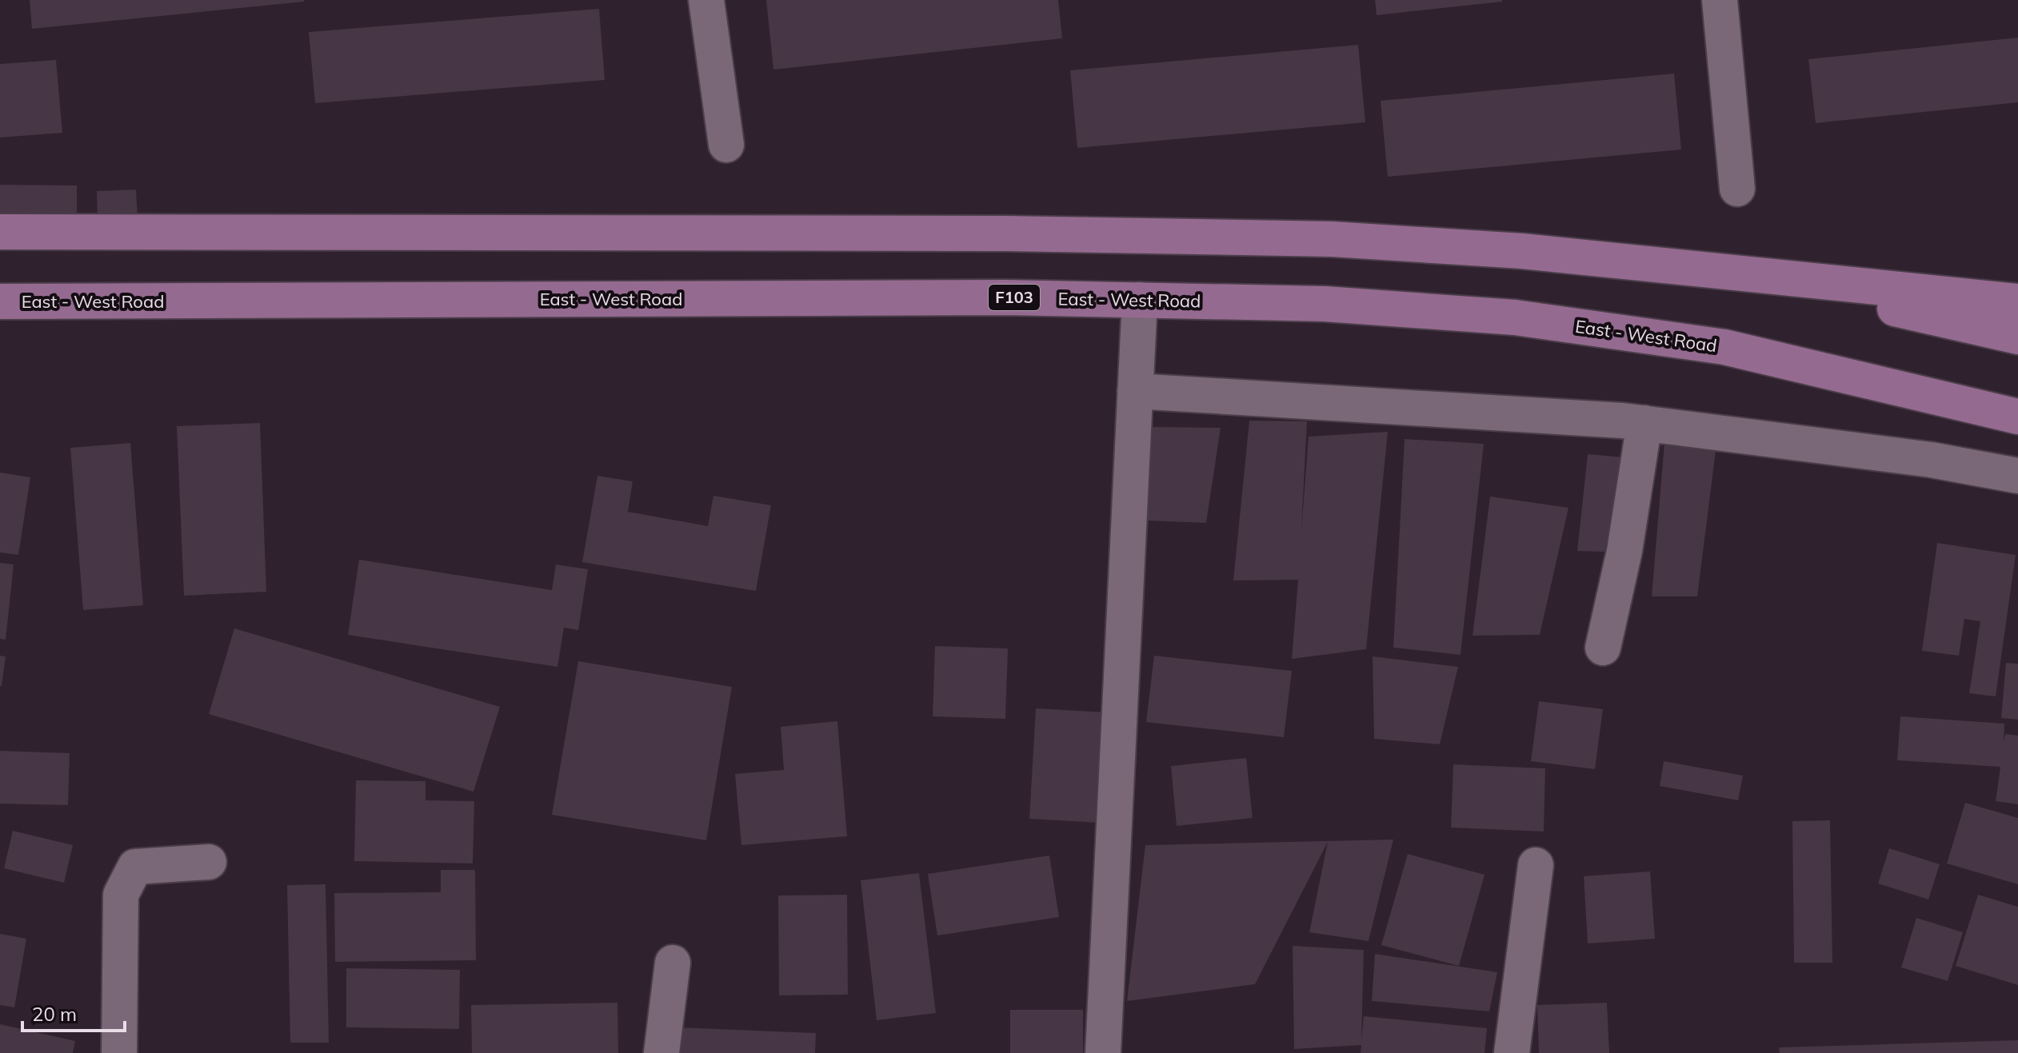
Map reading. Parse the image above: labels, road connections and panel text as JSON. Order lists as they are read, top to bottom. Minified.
{"streets":{"main road":["F103","East - West Road"]},"scale_bar":"20 m"}
